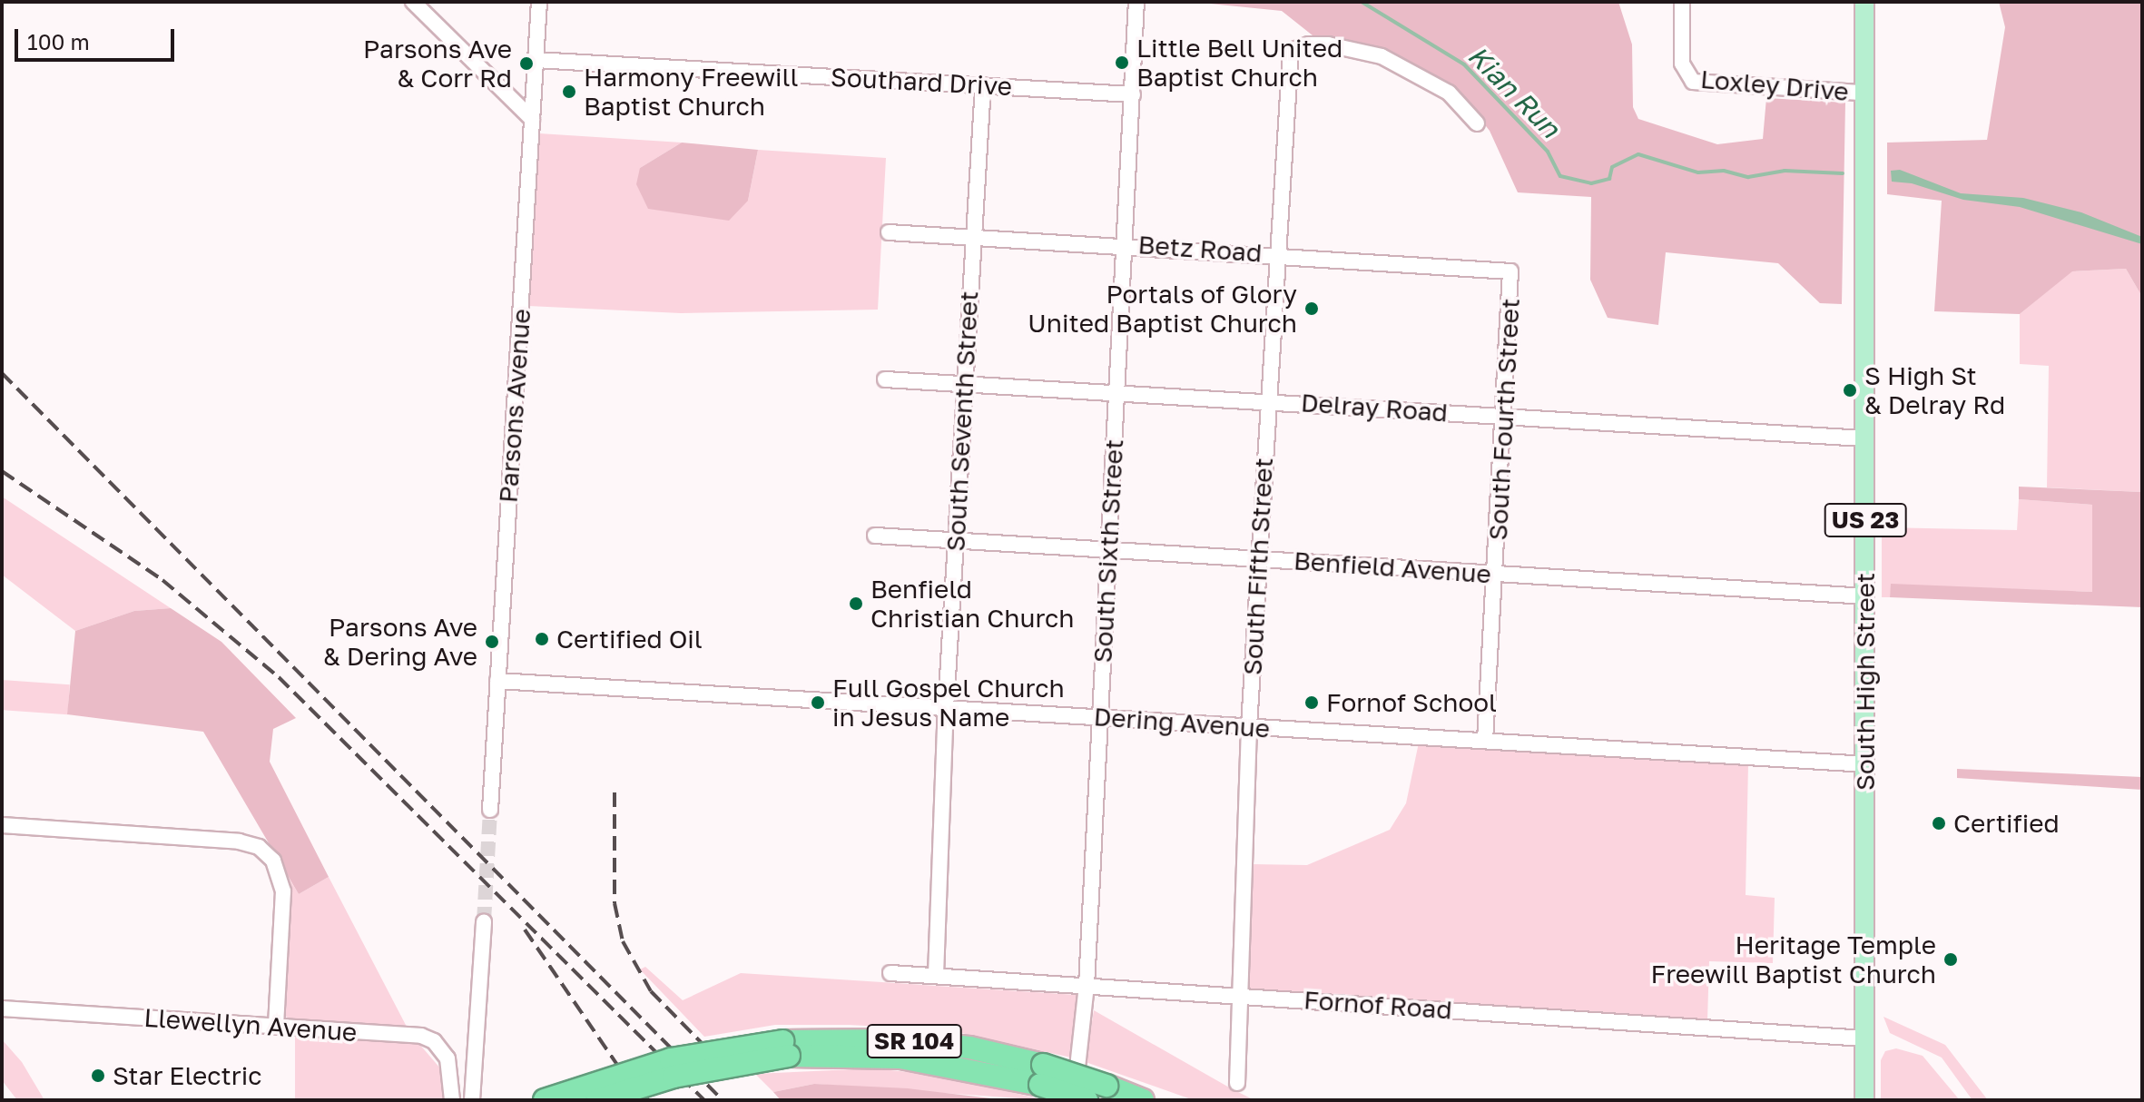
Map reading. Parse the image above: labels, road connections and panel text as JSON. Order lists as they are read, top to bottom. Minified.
{"streets":{"highway":["SR 104"],"main road":["US 23","South High Street"],"street":["Southard Drive","Loxley Drive","Betz Road","Parsons Avenue","Delray Road","South Fourth Street","South Seventh Street","South Sixth Street","South Fifth Street","Benfield Avenue","Dering Avenue","Fornof Road","Llewellyn Avenue"]},"crossings":[["Southard Drive","Parsons Avenue"],["Southard Drive","South Seventh Street"],["Southard Drive","South Sixth Street"],["Loxley Drive","South High Street"],["Betz Road","South Fourth Street"],["Betz Road","South Seventh Street"],["Betz Road","South Sixth Street"],["Betz Road","South Fifth Street"],["Parsons Avenue","Dering Avenue"],["Delray Road","South Fourth Street"],["Delray Road","South Seventh Street"],["Delray Road","South Sixth Street"],["Delray Road","South Fifth Street"],["Delray Road","South High Street"],["South Fourth Street","Benfield Avenue"],["South Fourth Street","Dering Avenue"],["South Seventh Street","Benfield Avenue"],["South Seventh Street","Dering Avenue"],["South Seventh Street","Fornof Road"],["South Sixth Street","Benfield Avenue"],["South Sixth Street","Dering Avenue"],["South Sixth Street","Fornof Road"],["South Fifth Street","Benfield Avenue"],["South Fifth Street","Dering Avenue"],["South Fifth Street","Fornof Road"],["Benfield Avenue","South High Street"],["South High Street","Dering Avenue"],["South High Street","Fornof Road"]],"water":["Kian Run"],"places":["Little Bell United Baptist Church","Parsons Ave & Corr Rd","Harmony Freewill Baptist Church","Portals of Glory United Baptist Church","S High St & Delray Rd","Benfield Christian Church","Certified Oil","Parsons Ave & Dering Ave","Full Gospel Church in Jesus Name","Fornof School","Certified","Heritage Temple Freewill Baptist Church","Star Electric"],"scale_bar":"100 m"}
